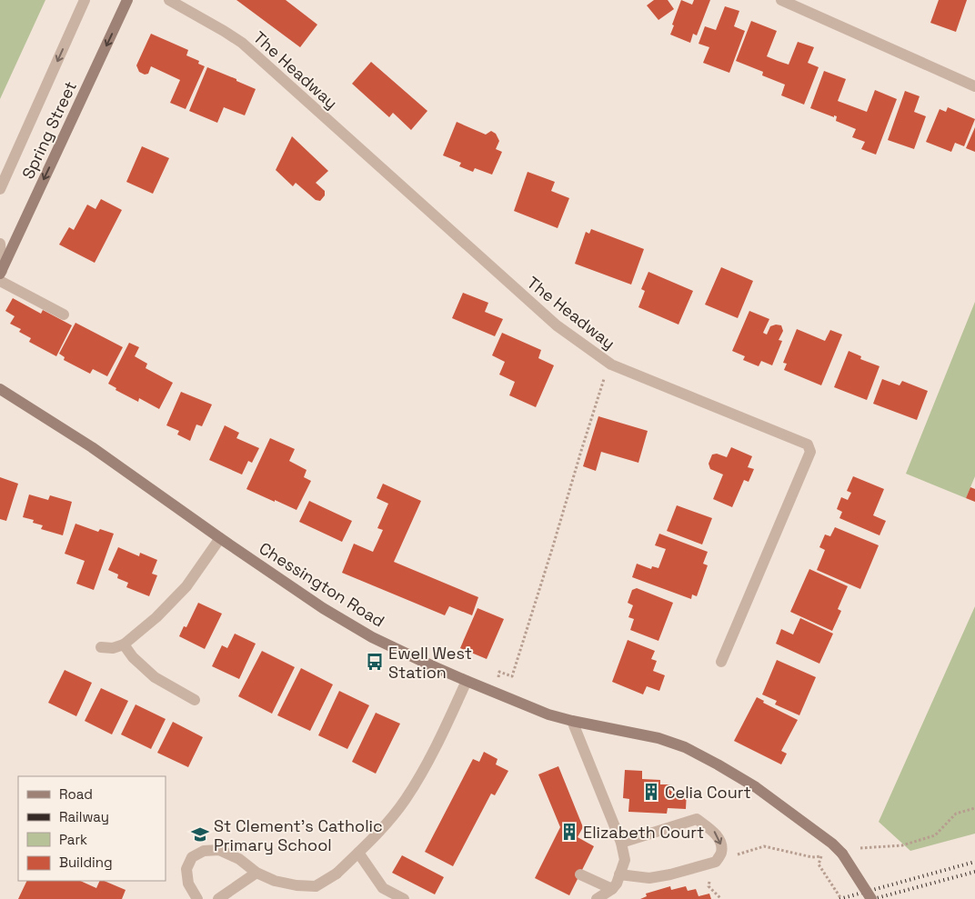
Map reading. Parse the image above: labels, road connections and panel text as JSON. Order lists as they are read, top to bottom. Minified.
{"streets":{"main road":["Spring Street","Chessington Road"],"street":["The Headway"]},"one_way":["Spring Street"],"places":{"bus stop":["Ewell West Station"],"building":["Celia Court","Elizabeth Court"],"school or university":["St Clement's Catholic Primary School"]},"legend":["Road","Railway","Park","Building"]}
